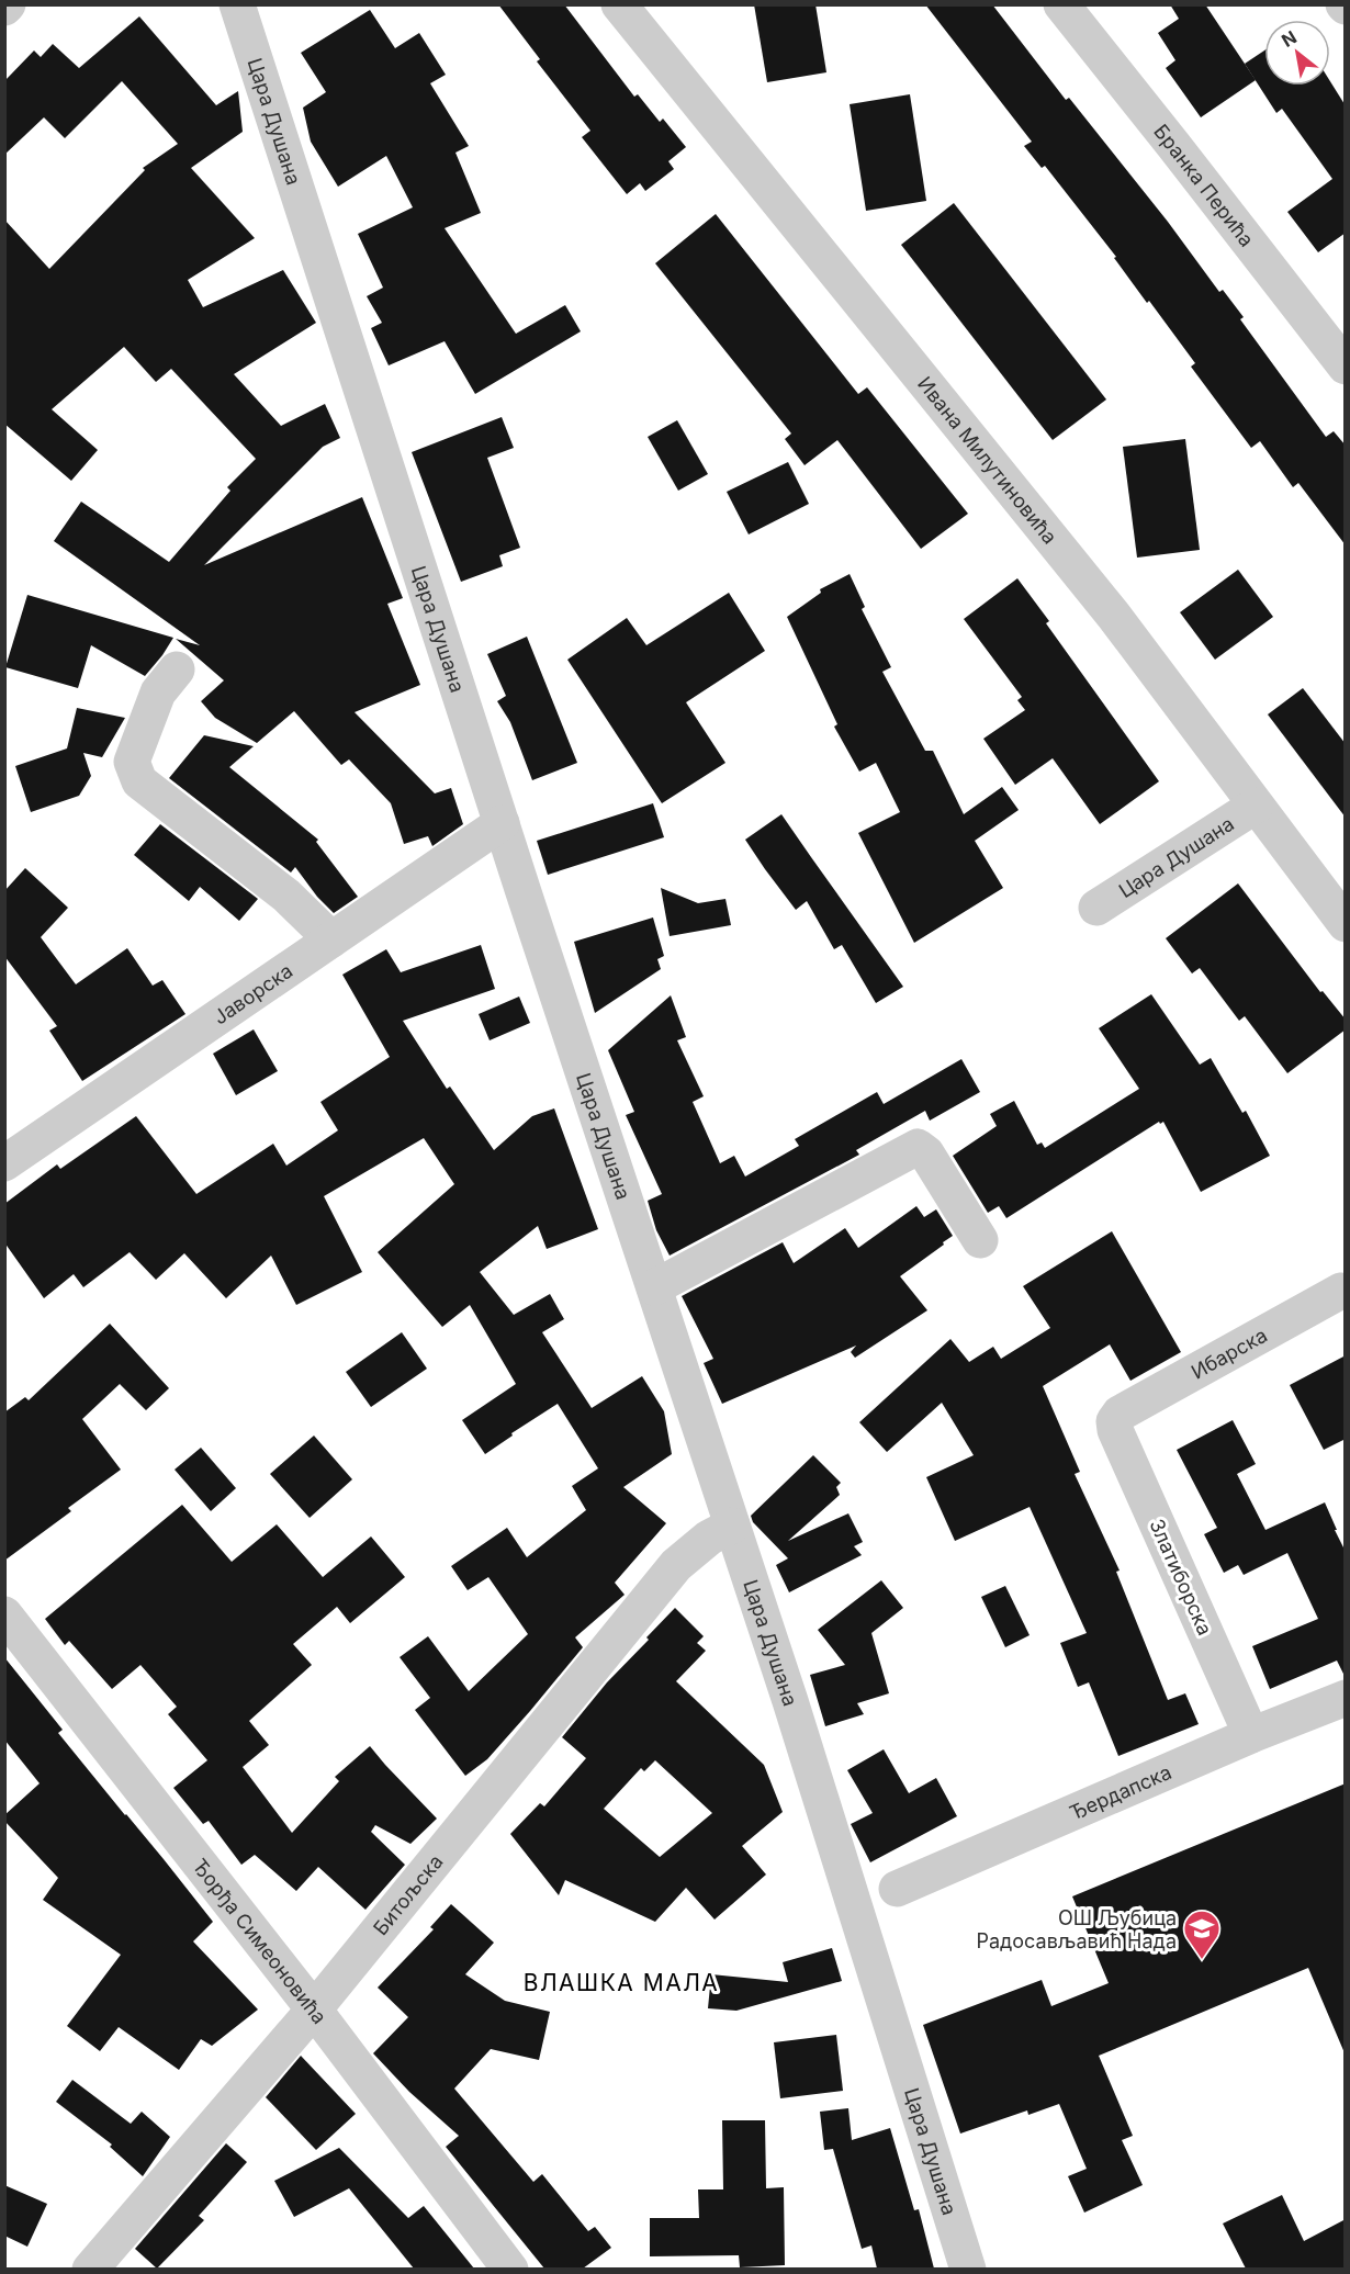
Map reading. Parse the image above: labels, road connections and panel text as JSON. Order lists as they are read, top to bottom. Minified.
{"streets":{"street":["Цара Душана","Бранка Перића","Ивана Милутиновића","Јаворска","Ибарска","Златиборска","Ђердапска","Битољска","Ђорђа Симеоновића"]},"crossings":[["Цара Душана","Ивана Милутиновића"],["Цара Душана","Јаворска"],["Цара Душана","Битољска"],["Ибарска","Златиборска"],["Златиборска","Ђердапска"],["Битољска","Ђорђа Симеоновића"]],"districts":["ВЛАШКА МАЛА"],"places":{"school or university":["ОШ Љубица Радосављавић Нада"]},"north":"top left"}
